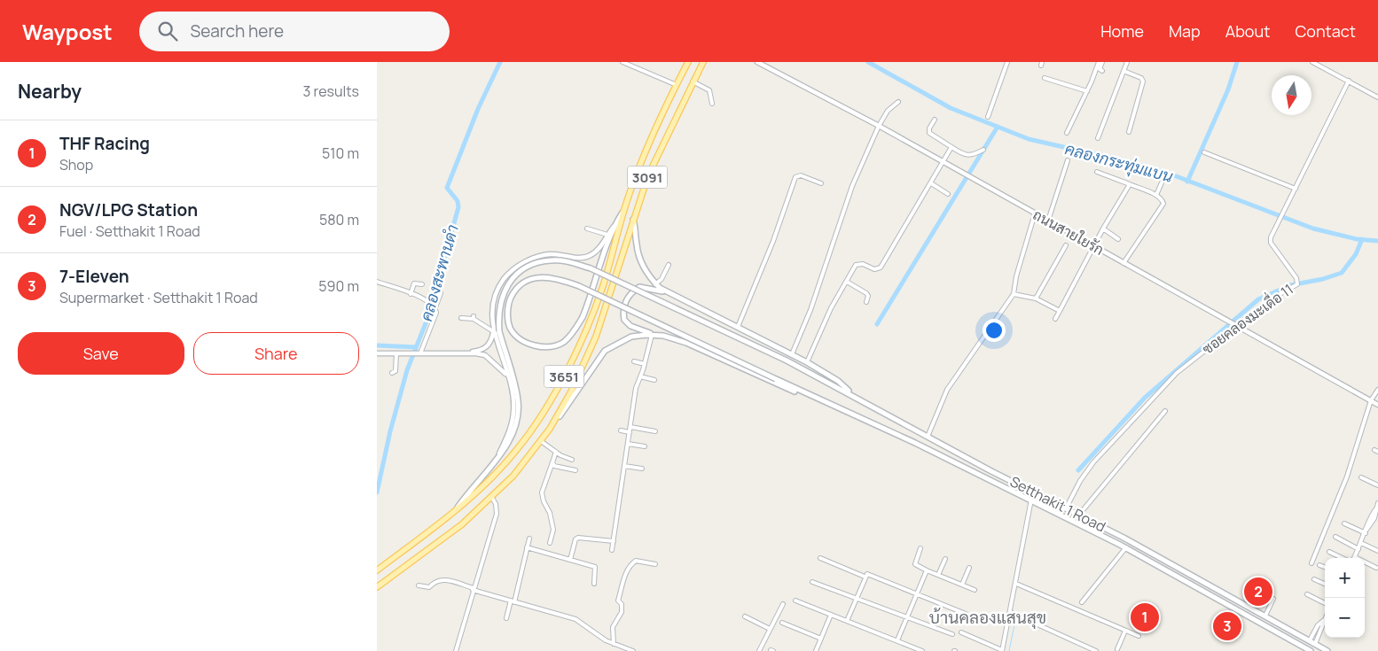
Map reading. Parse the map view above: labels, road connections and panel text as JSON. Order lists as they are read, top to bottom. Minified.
{"streets":{"main road":["3091","3651","Setthakit 1 Road"],"street":["ถนนสายใยรัก","ซอยคลองมะเดื่อ 11"]},"crossings":[["3091","3651"],["3091","Setthakit 1 Road"],["ถนนสายใยรัก","ซอยคลองมะเดื่อ 11"],["ซอยคลองมะเดื่อ 11","Setthakit 1 Road"],["3651","Setthakit 1 Road"]],"districts":["บ้านคลองแสนสุข"],"water":["คลองกระทุ่มแบน","คลองสะพานดำ"],"north":"bottom","page":{"header":"Waypost","search":"Search here","nav":["Home","Map","About","Contact"],"heading":["Nearby","3 results"],"list":[{"mark":"1","name":"THF Racing","note":"Shop","value":"510 m"},{"mark":"2","name":"NGV/LPG Station","note":"Fuel · Setthakit 1 Road","value":"580 m"},{"mark":"3","name":"7-Eleven","note":"Supermarket · Setthakit 1 Road","value":"590 m"}],"buttons":["Save","Share"],"map_buttons":["+","−"],"pins":["2","1","3"]}}
